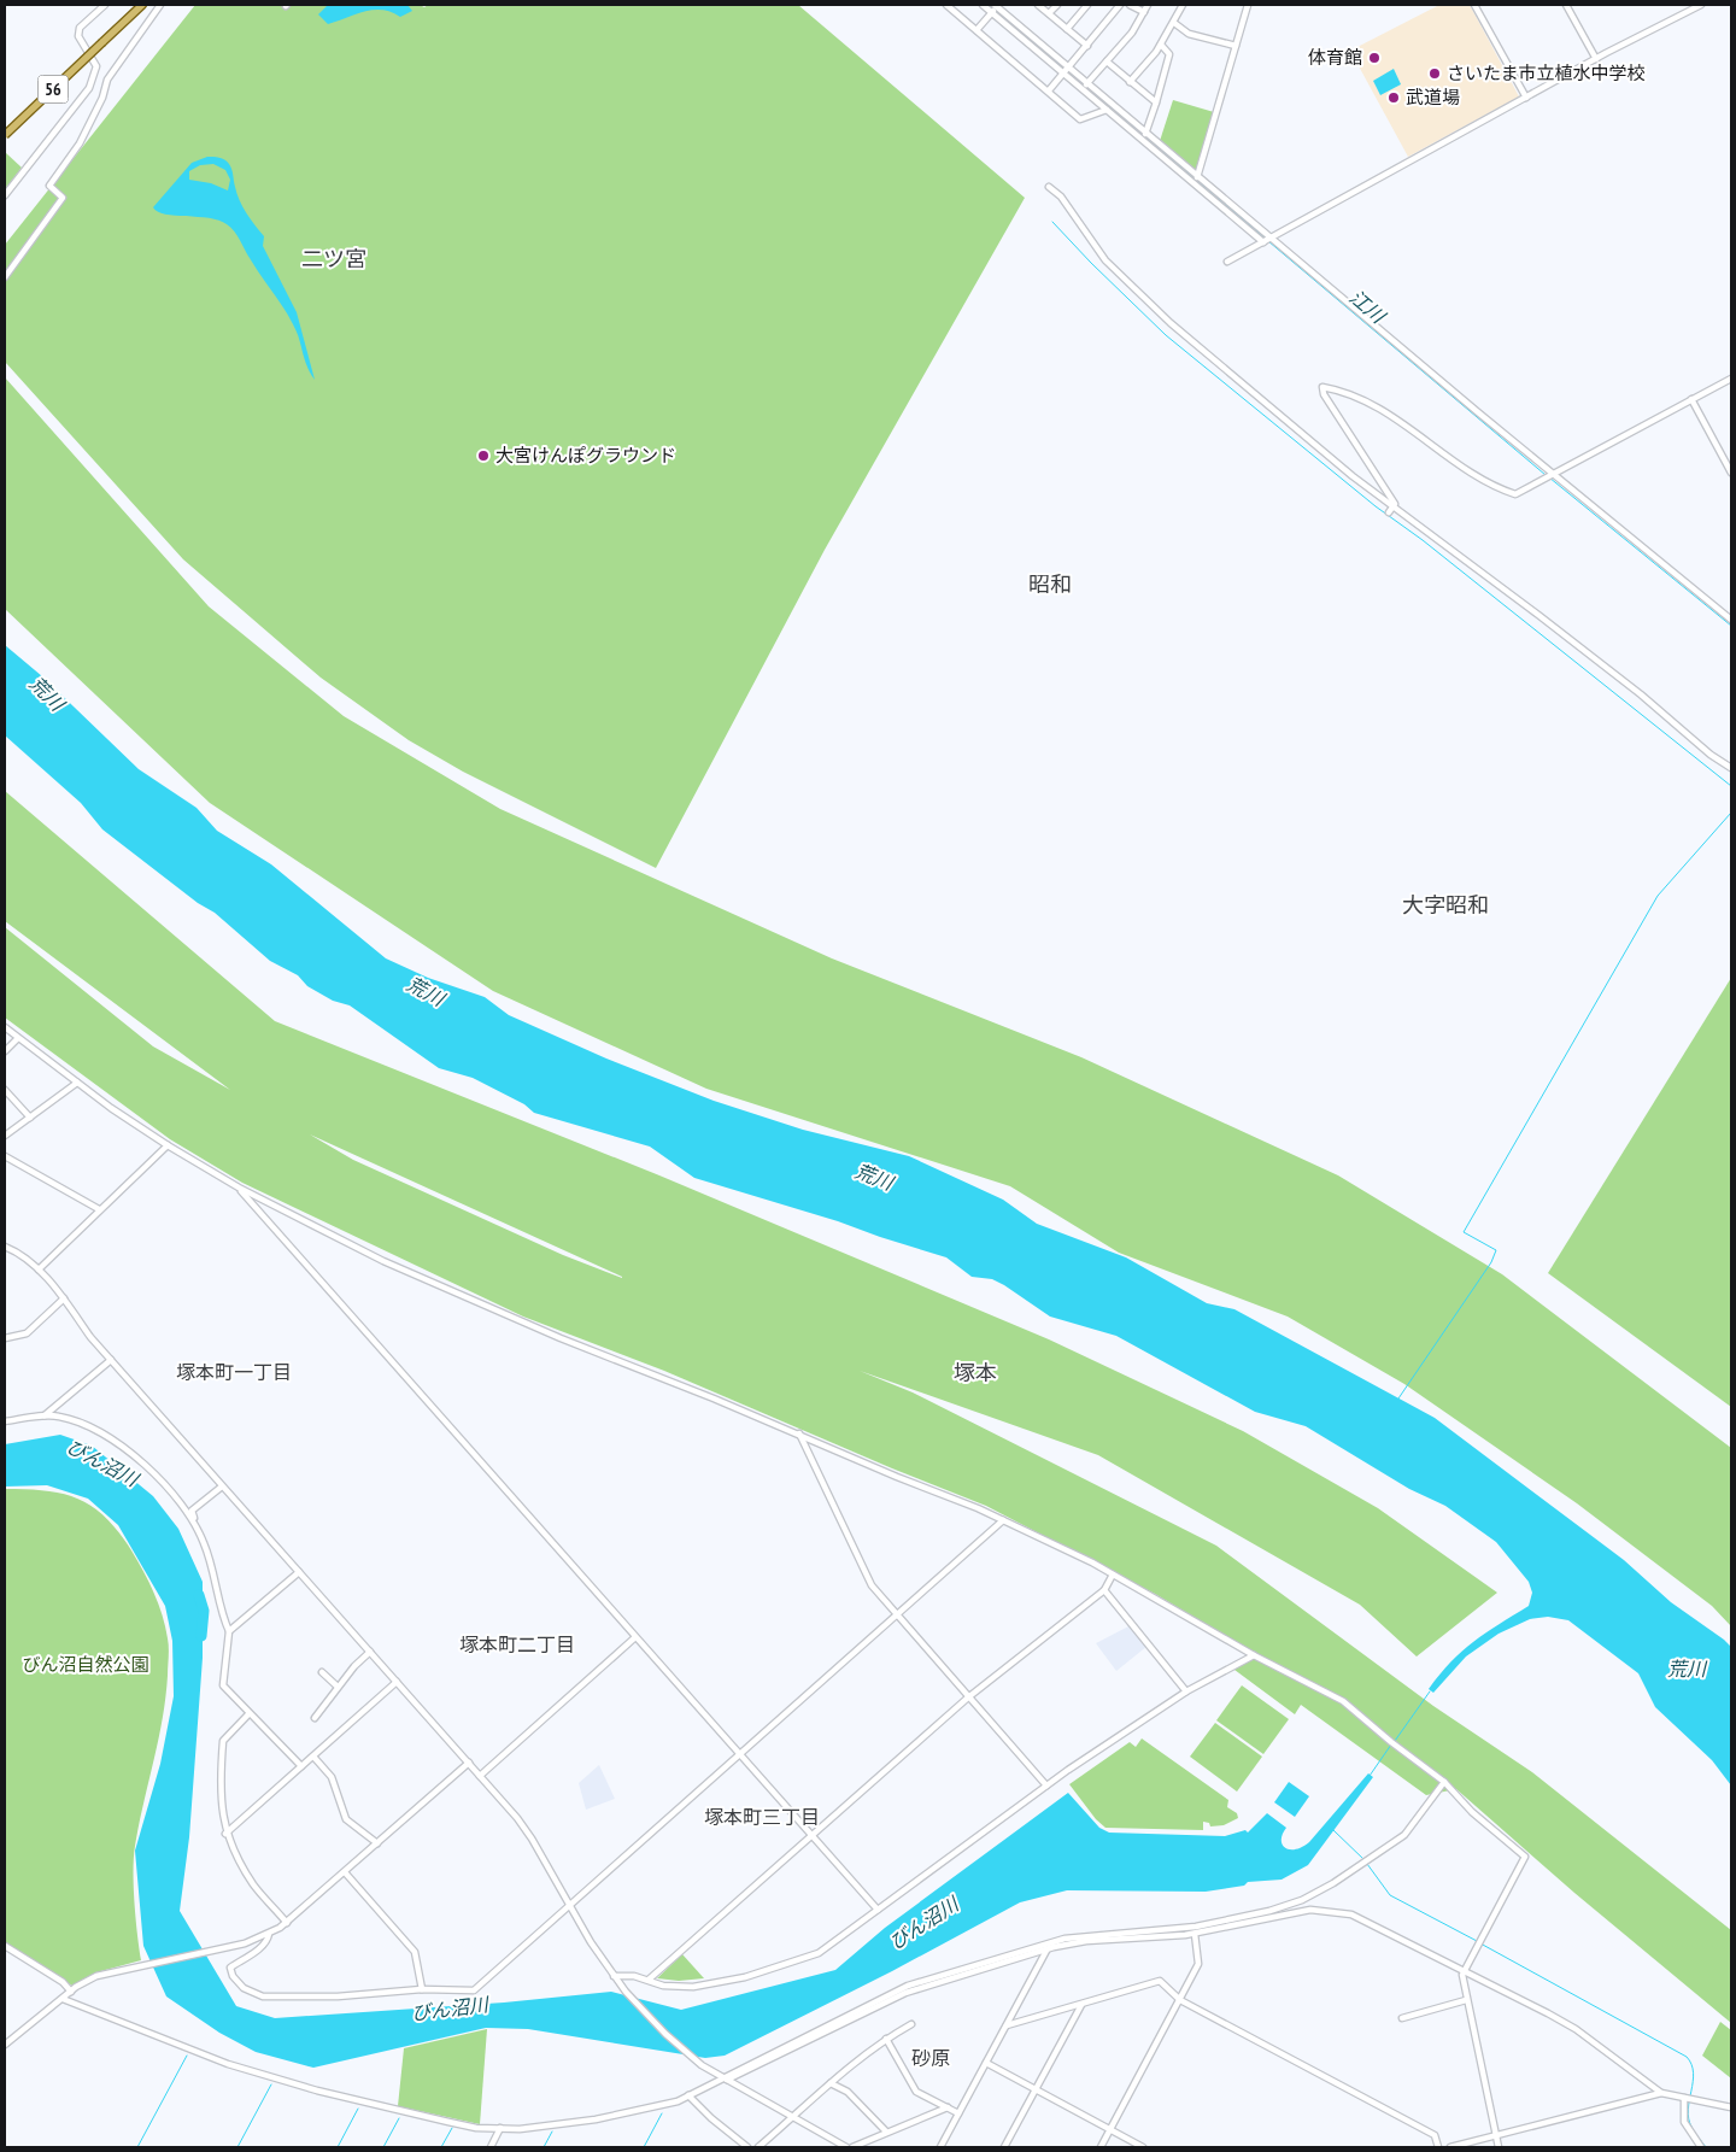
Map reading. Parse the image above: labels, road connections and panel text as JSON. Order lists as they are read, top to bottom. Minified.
{"streets":{"main road":["56"]},"districts":["二ツ宮","昭和","大字昭和","塚本町一丁目","塚本","塚本町二丁目","塚本町三丁目","砂原"],"water":["江川","荒川","びん沼川"],"parks":["びん沼自然公園"],"places":["体育館","さいたま市立植水中学校","武道場","大宮けんぽグラウンド"]}
